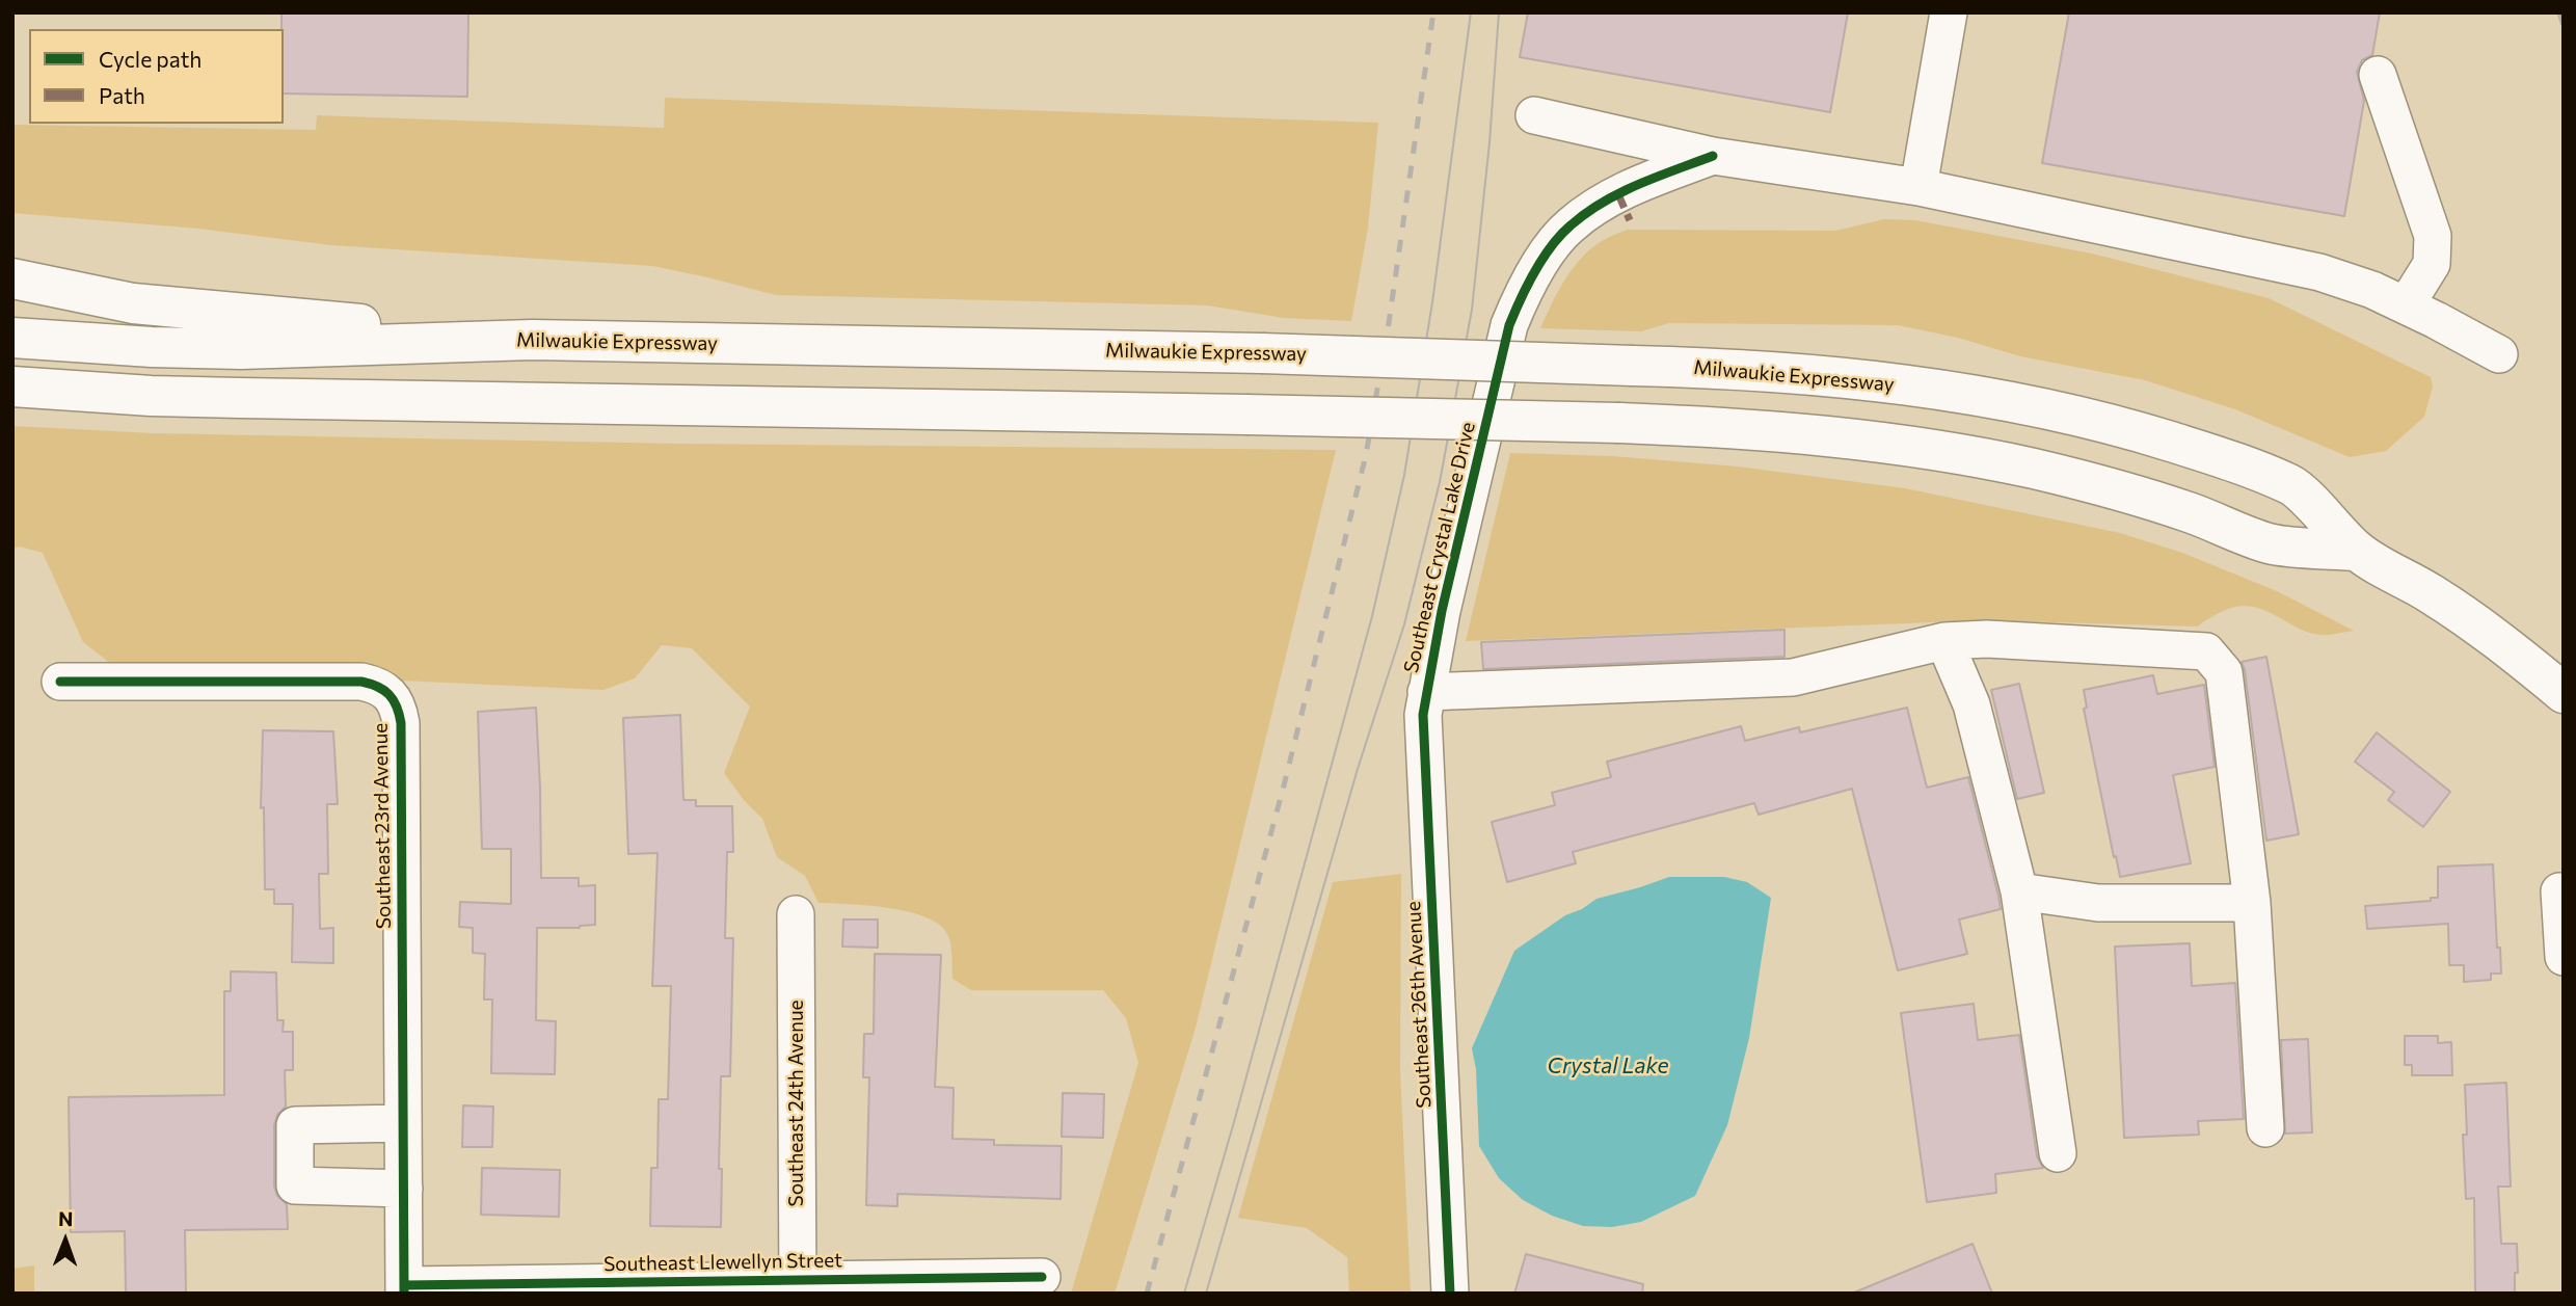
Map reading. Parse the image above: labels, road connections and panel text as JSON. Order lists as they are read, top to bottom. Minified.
{"streets":{"highway":["Milwaukie Expressway"],"street":["Southeast Crystal Lake Drive","Southeast 23rd Avenue","Southeast 26th Avenue","Southeast 24th Avenue","Southeast Llewellyn Street"]},"crossings":[["Southeast Crystal Lake Drive","Southeast 26th Avenue"],["Southeast 23rd Avenue","Southeast Llewellyn Street"],["Southeast 24th Avenue","Southeast Llewellyn Street"]],"water":["Crystal Lake"],"legend":["Cycle path","Path"],"north":"top"}
